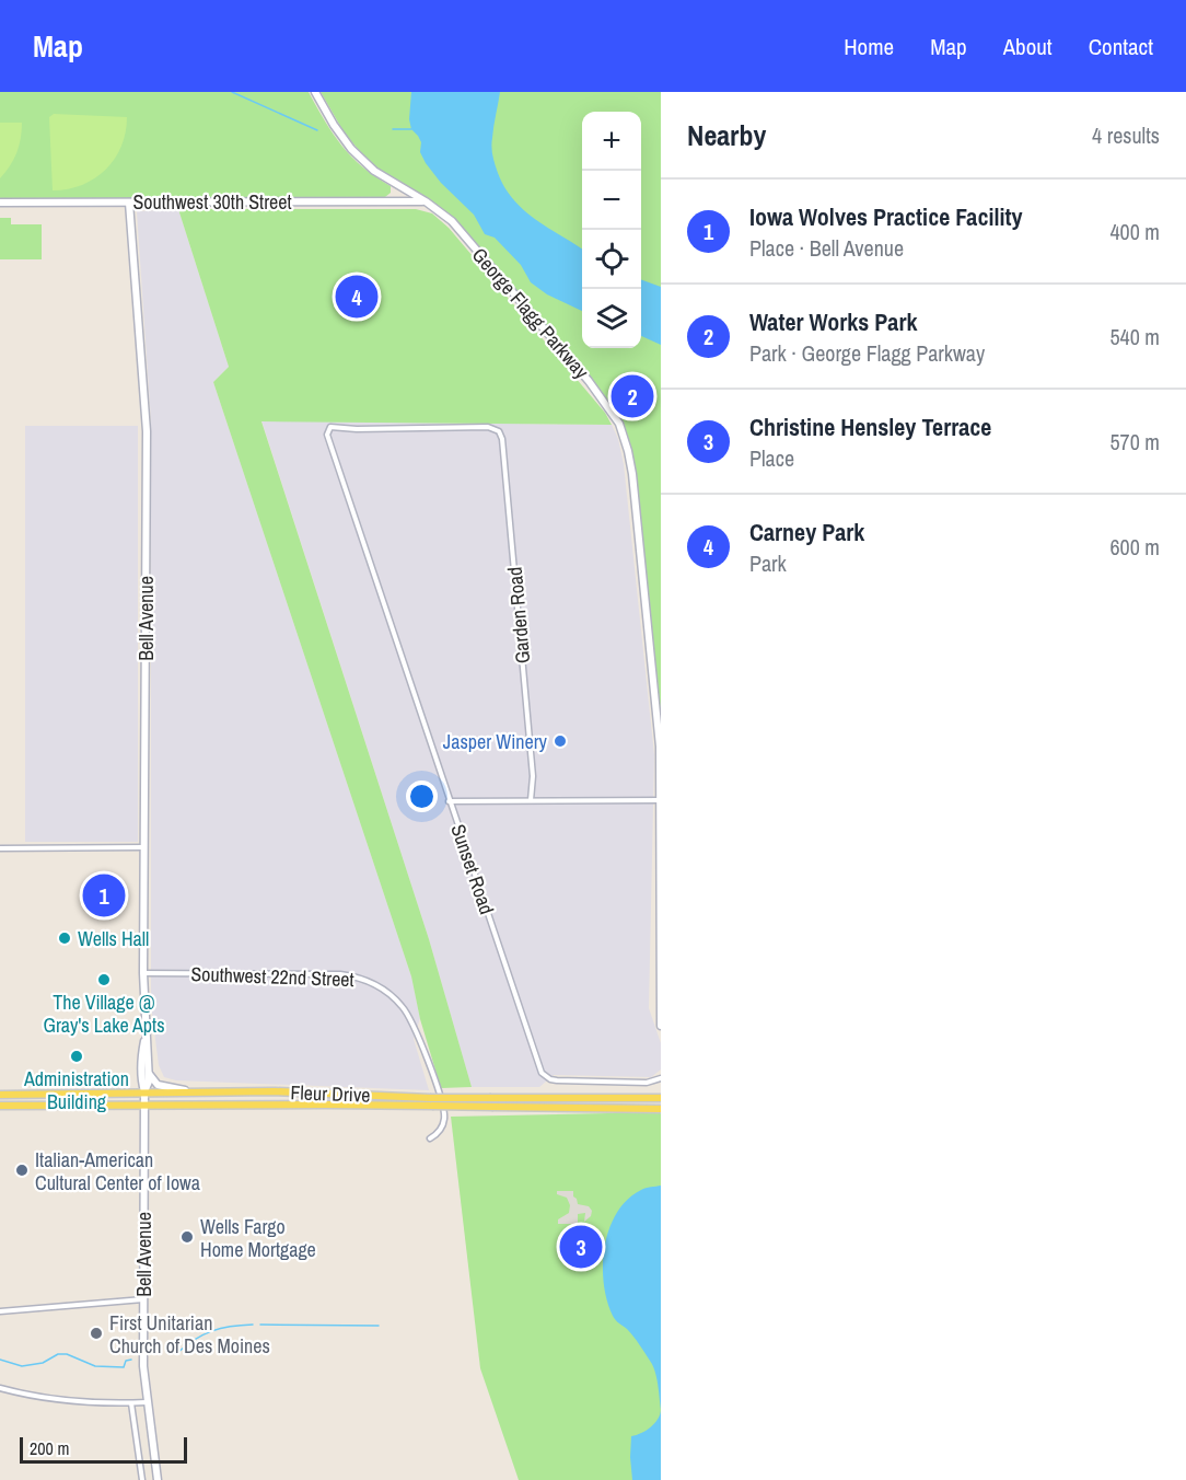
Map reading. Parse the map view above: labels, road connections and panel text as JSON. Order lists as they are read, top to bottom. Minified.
{"streets":{"main road":["Fleur Drive"],"street":["Southwest 30th Street","George Flagg Parkway","Garden Road","Bell Avenue","Sunset Road","Southwest 22nd Street"]},"crossings":[["Southwest 30th Street","George Flagg Parkway"],["Southwest 30th Street","Bell Avenue"],["Garden Road","Sunset Road"],["Bell Avenue","Southwest 22nd Street"],["Bell Avenue","Fleur Drive"]],"places":["Jasper Winery","Wells Hall","The Village @ Gray's Lake Apts","Administration Building","Italian-American Cultural Center of Iowa","Wells Fargo Home Mortgage","First Unitarian Church of Des Moines"],"scale_bar":"200 m","page":{"header":"Map","nav":["Home","Map","About","Contact"],"heading":["Nearby","4 results"],"map_buttons":["+","−"],"list":[{"mark":"1","name":"Iowa Wolves Practice Facility","note":"Place · Bell Avenue","value":"400 m"},{"mark":"2","name":"Water Works Park","note":"Park · George Flagg Parkway","value":"540 m"},{"mark":"3","name":"Christine Hensley Terrace","note":"Place","value":"570 m"},{"mark":"4","name":"Carney Park","note":"Park","value":"600 m"}],"pins":["4","2","1","3"],"scale":"200 m"}}
